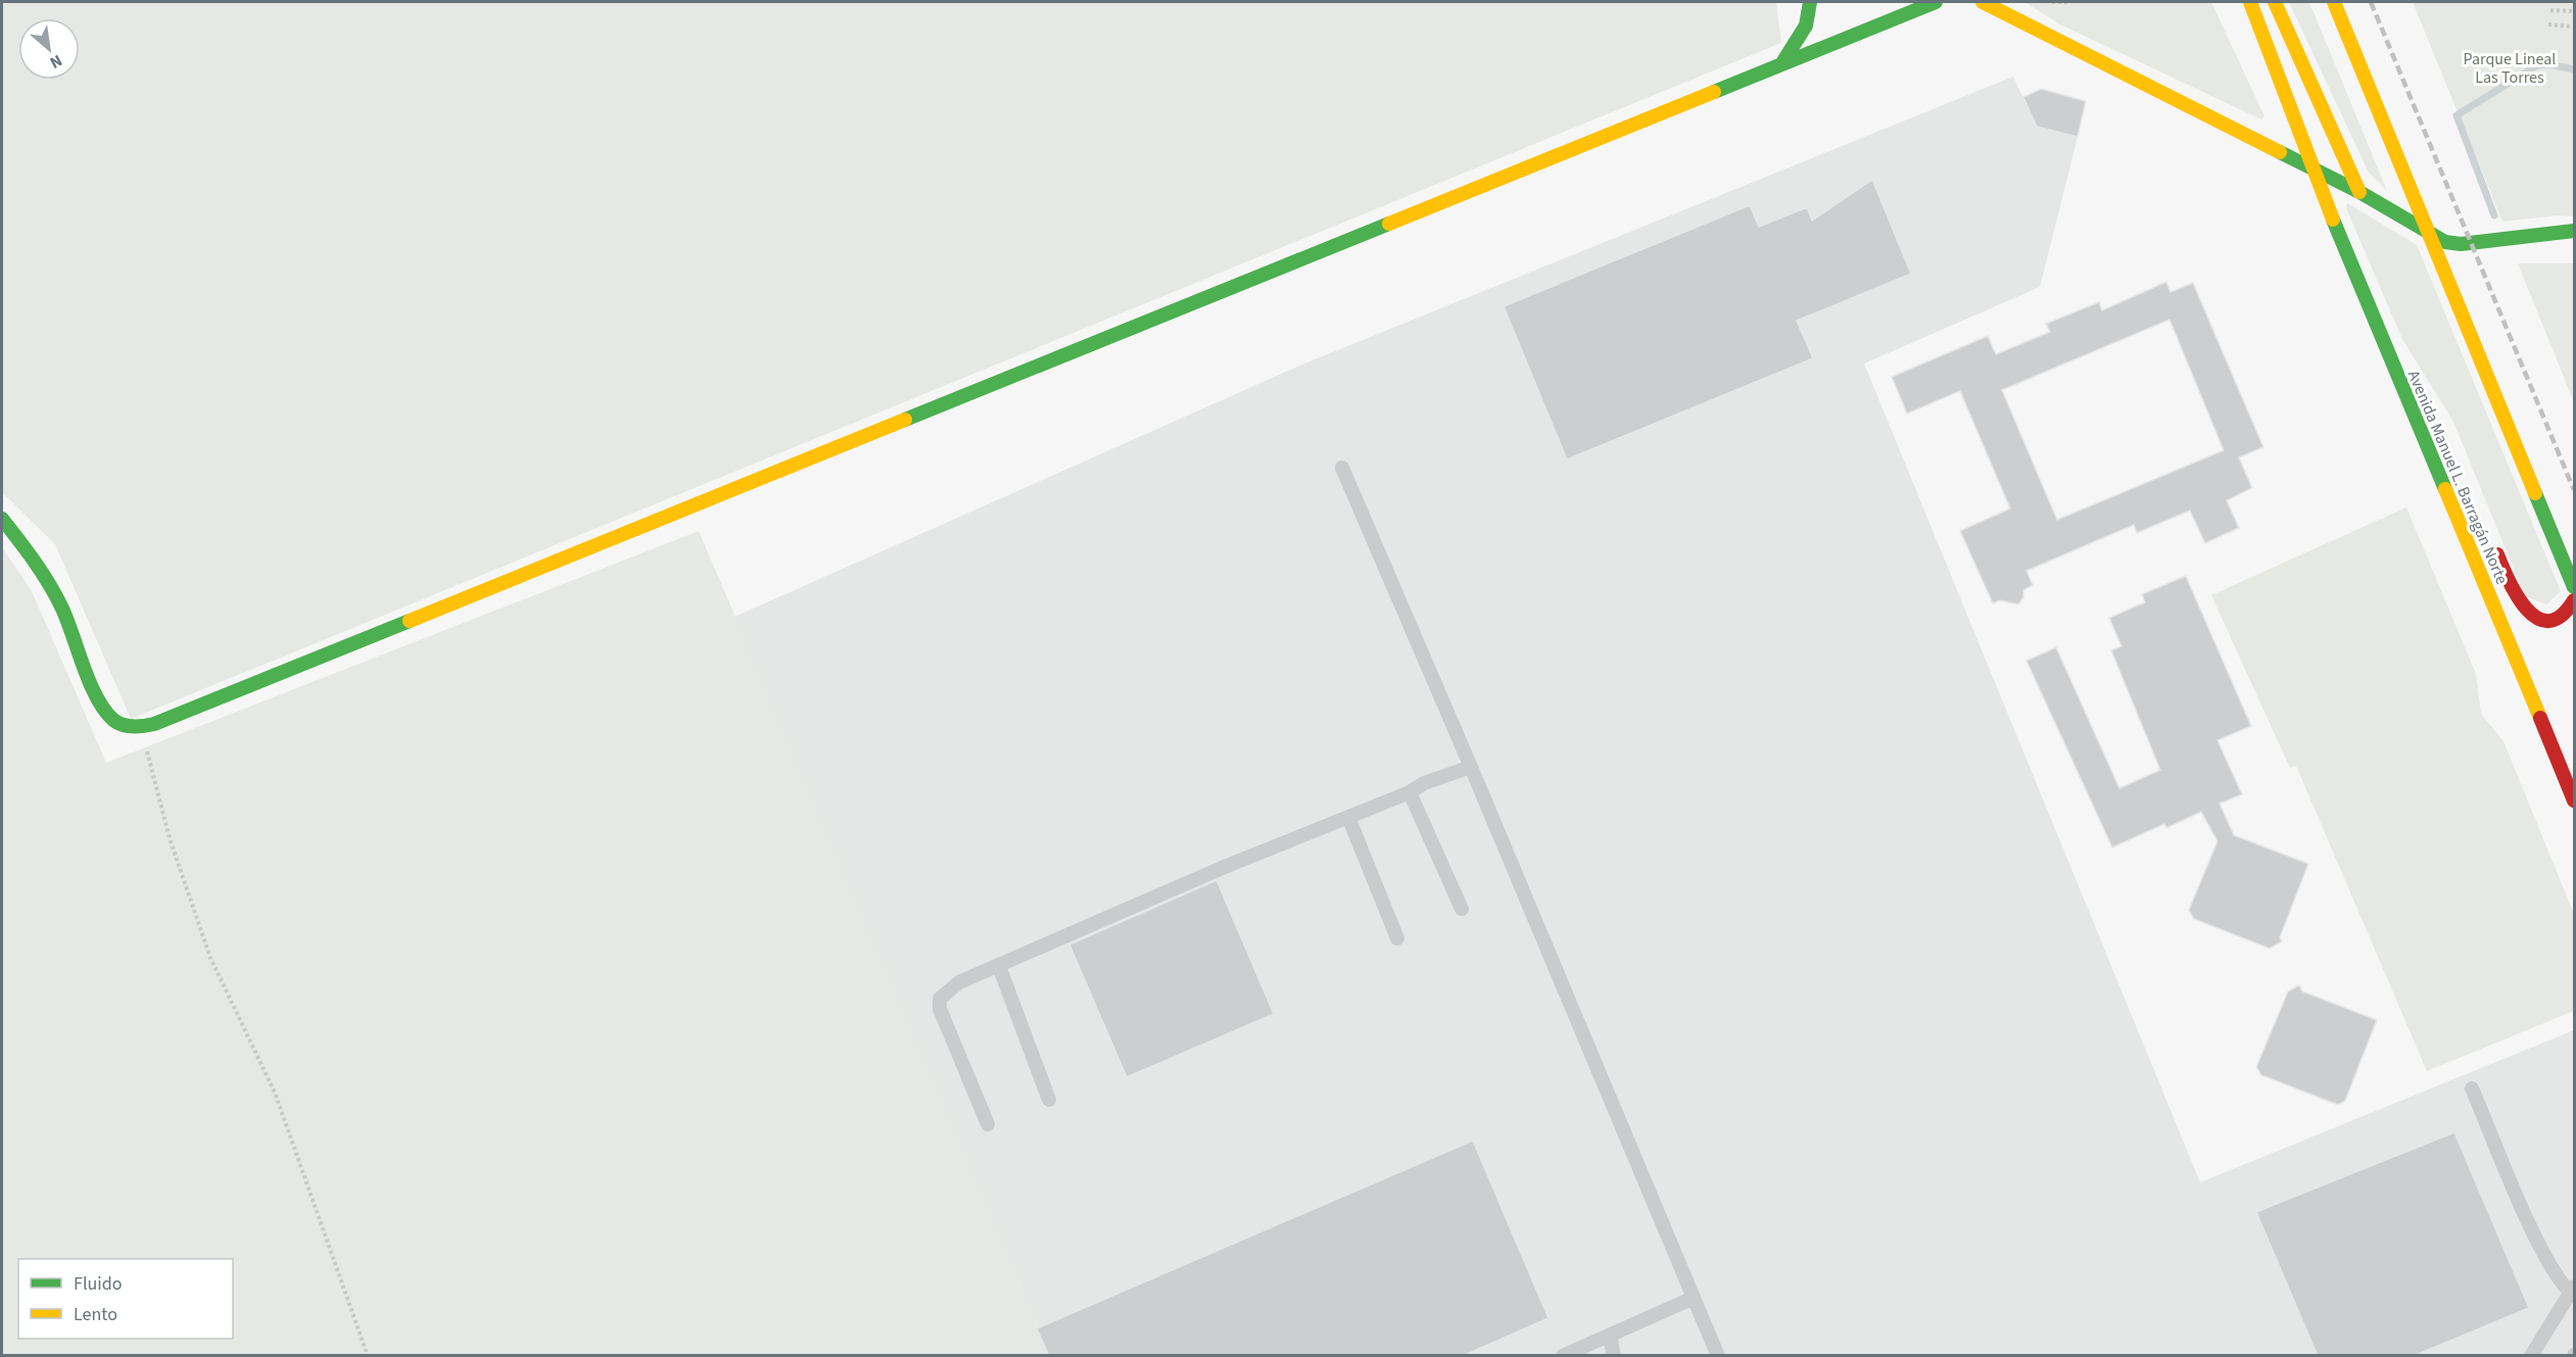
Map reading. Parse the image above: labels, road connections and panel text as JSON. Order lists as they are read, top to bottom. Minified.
{"streets":{"street":["Avenida Manuel L. Barragán Norte"]},"parks":["Parque Lineal Las Torres"],"legend":["Fluido","Lento"],"north":"bottom right"}
